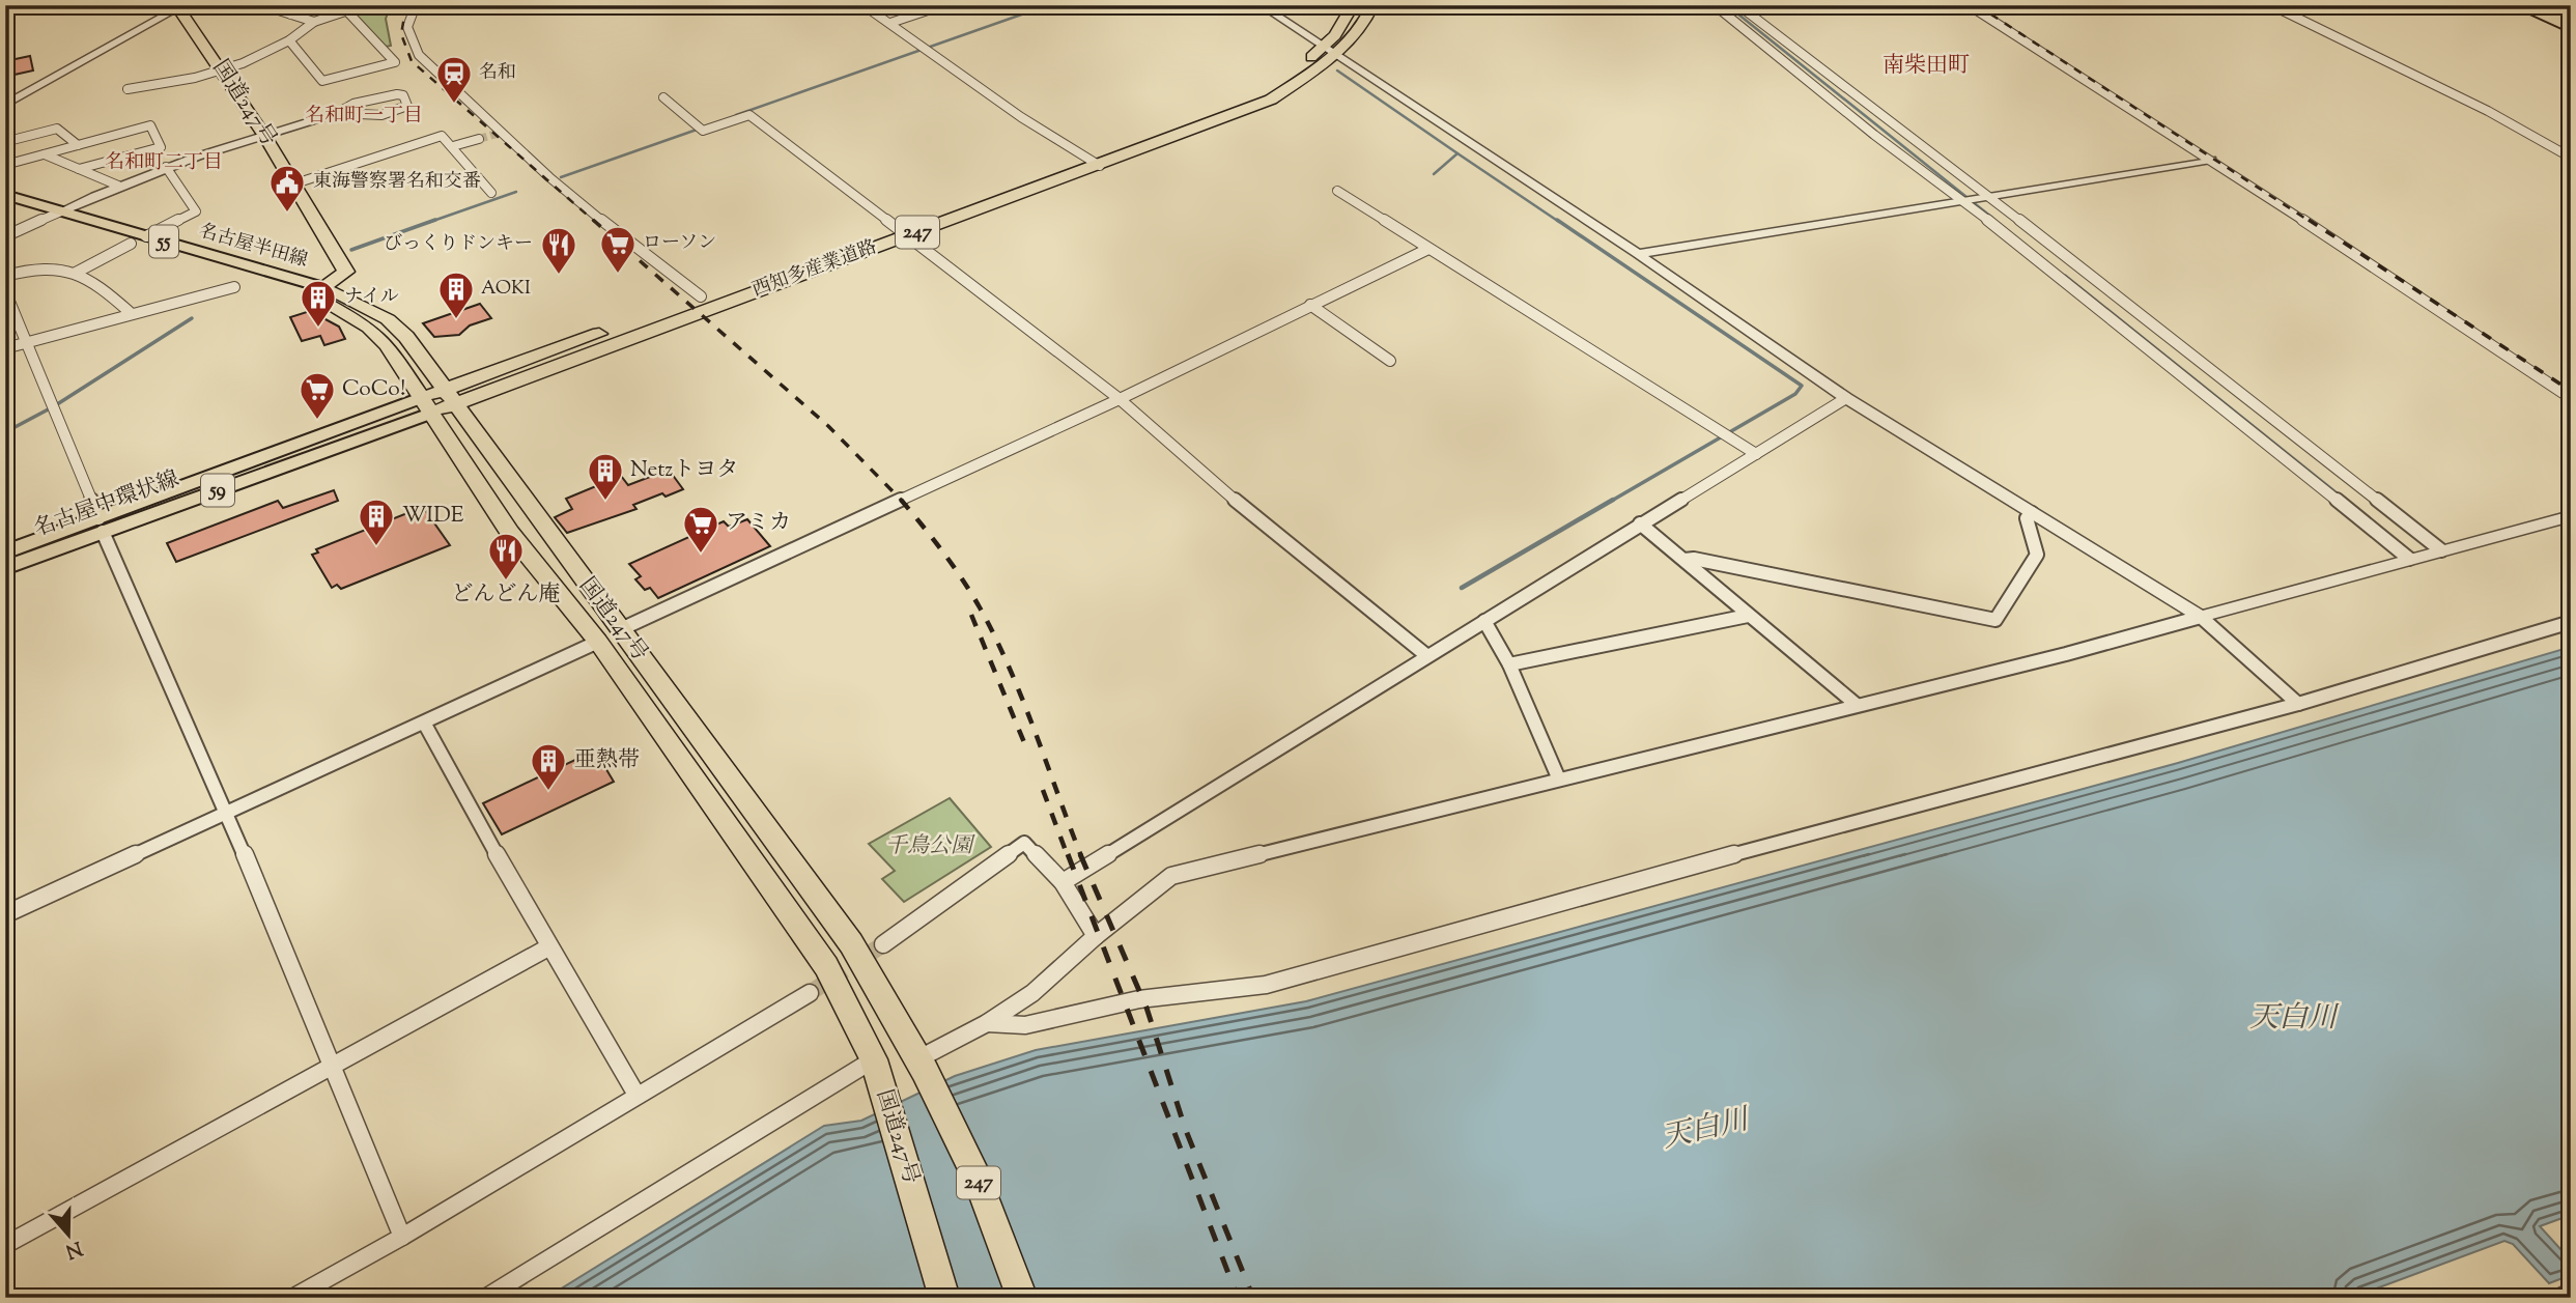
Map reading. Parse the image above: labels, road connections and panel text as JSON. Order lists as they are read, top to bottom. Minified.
{"streets":{"highway":["国道247号","247","西知多産業道路"],"main road":["55","名古屋半田線","59","名古屋中環状線"]},"crossings":[["国道247号","名古屋半田線"],["国道247号","西知多産業道路"],["国道247号","名古屋中環状線"],["西知多産業道路","名古屋中環状線"]],"districts":["南柴田町","名和町一丁目","名和町二丁目"],"water":["天白川"],"parks":["千鳥公園"],"places":{"station":["名和"],"public building":["東海警察署名和交番"],"supermarket":["ローソン","CoCo!","アミカ"],"restaurant":["びっくりドンキー","どんどん庵"],"building":["AOKI","ナイル","Netzトヨタ","WIDE","亜熱帯"]},"north":"bottom"}
